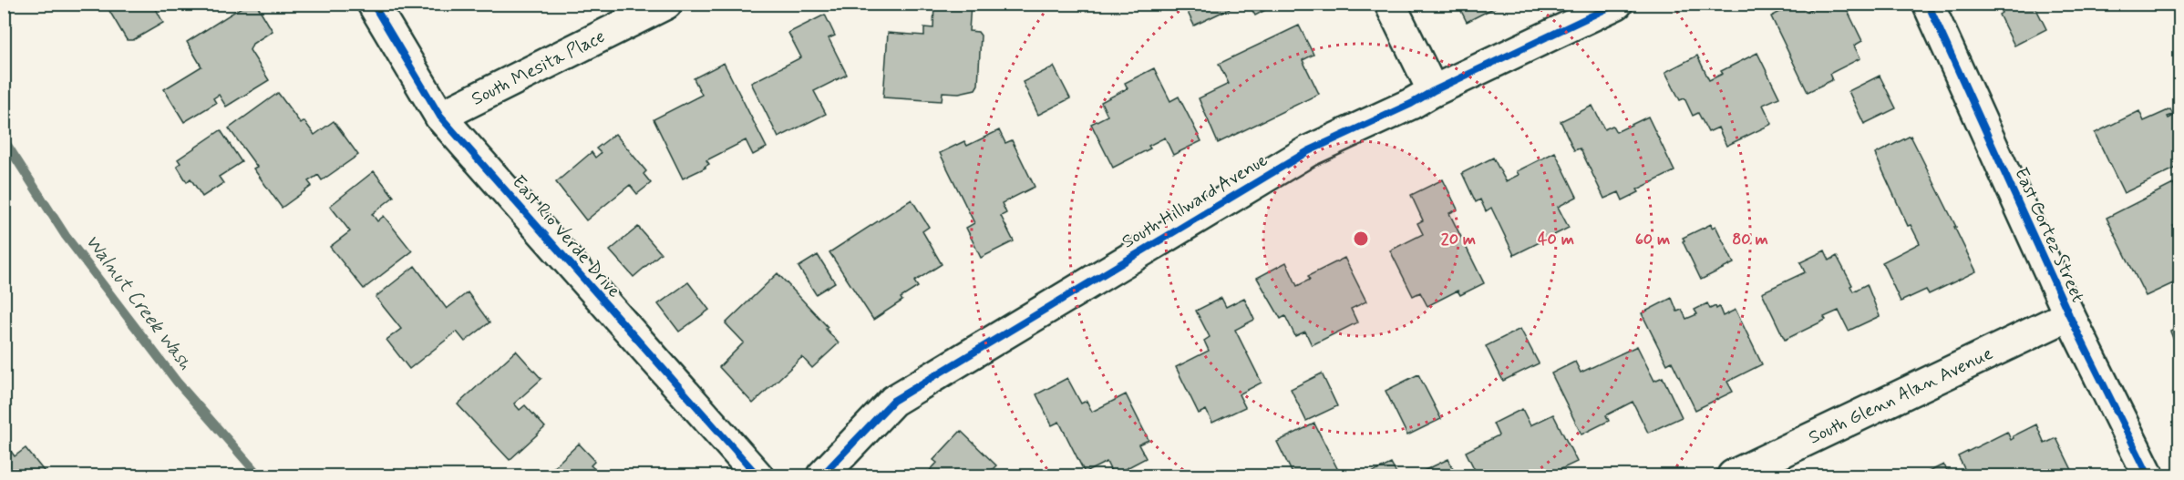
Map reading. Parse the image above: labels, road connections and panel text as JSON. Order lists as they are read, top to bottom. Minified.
{"streets":{"street":["South Mesita Place","South Hillward Avenue","East Cortez Street","East Rio Verde Drive","South Glenn Alan Avenue"]},"crossings":[["South Mesita Place","East Rio Verde Drive"],["East Cortez Street","South Glenn Alan Avenue"]],"water":["Walnut Creek Wash"],"rings":["20 m","40 m","60 m","80 m"]}
